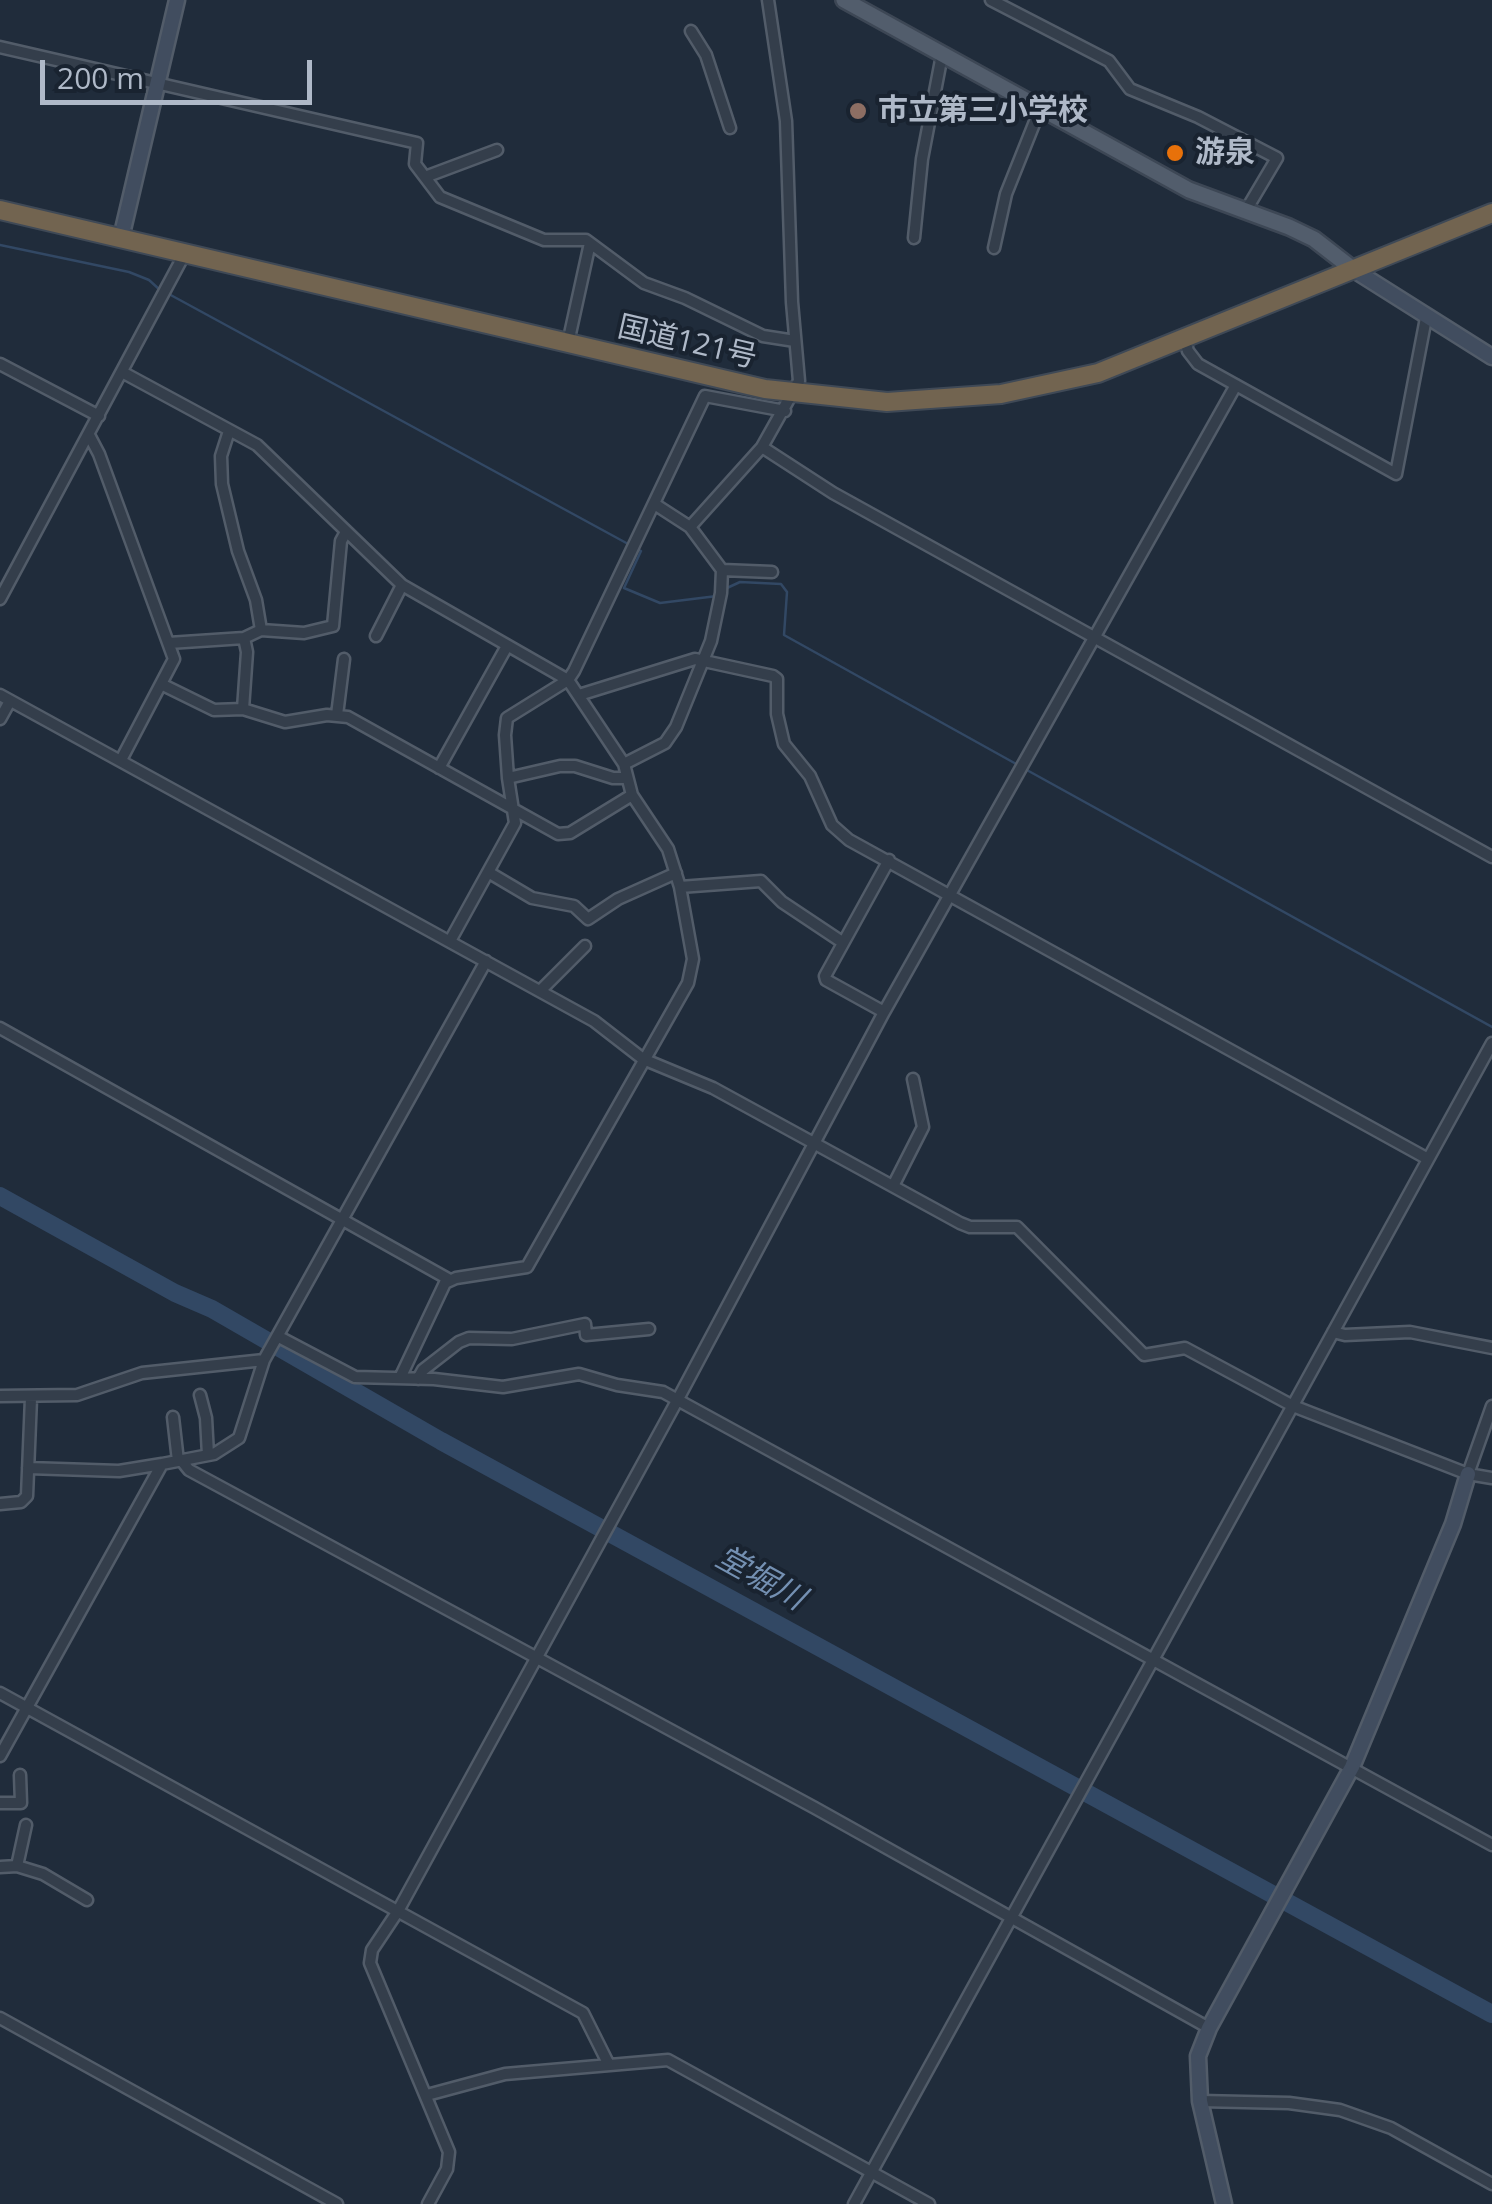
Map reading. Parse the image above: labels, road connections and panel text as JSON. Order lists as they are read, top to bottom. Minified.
{"streets":{"highway":["国道121号"]},"water":["堂堀川"],"places":["市立第三小学校","游泉"],"scale_bar":"200 m"}
